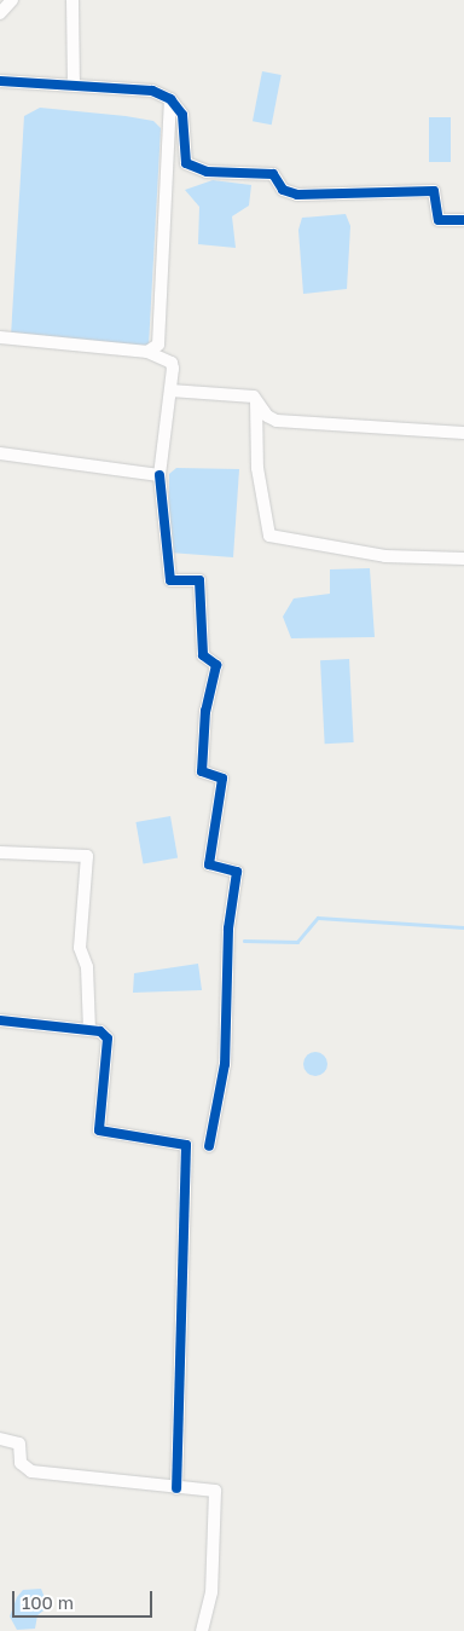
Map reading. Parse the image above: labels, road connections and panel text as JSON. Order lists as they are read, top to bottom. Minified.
{"scale_bar":"100 m"}
